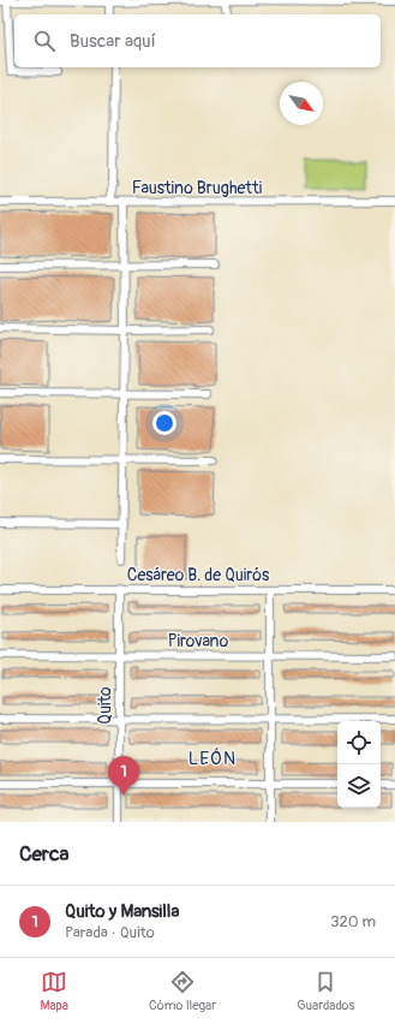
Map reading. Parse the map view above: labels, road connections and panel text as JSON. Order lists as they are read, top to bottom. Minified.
{"streets":{"street":["Faustino Brughetti","Cesáreo B. de Quirós","Pirovano","Quito"]},"crossings":[["Cesáreo B. de Quirós","Quito"],["Pirovano","Quito"]],"districts":["LEÓN"],"north":"bottom right","page":{"search":"Buscar aquí","pins":"1","heading":"Cerca","list":[{"mark":"1","name":"Quito y Mansilla","note":"Parada · Quito","value":"320 m"}],"nav":["Mapa","Cómo llegar","Guardados"]}}
